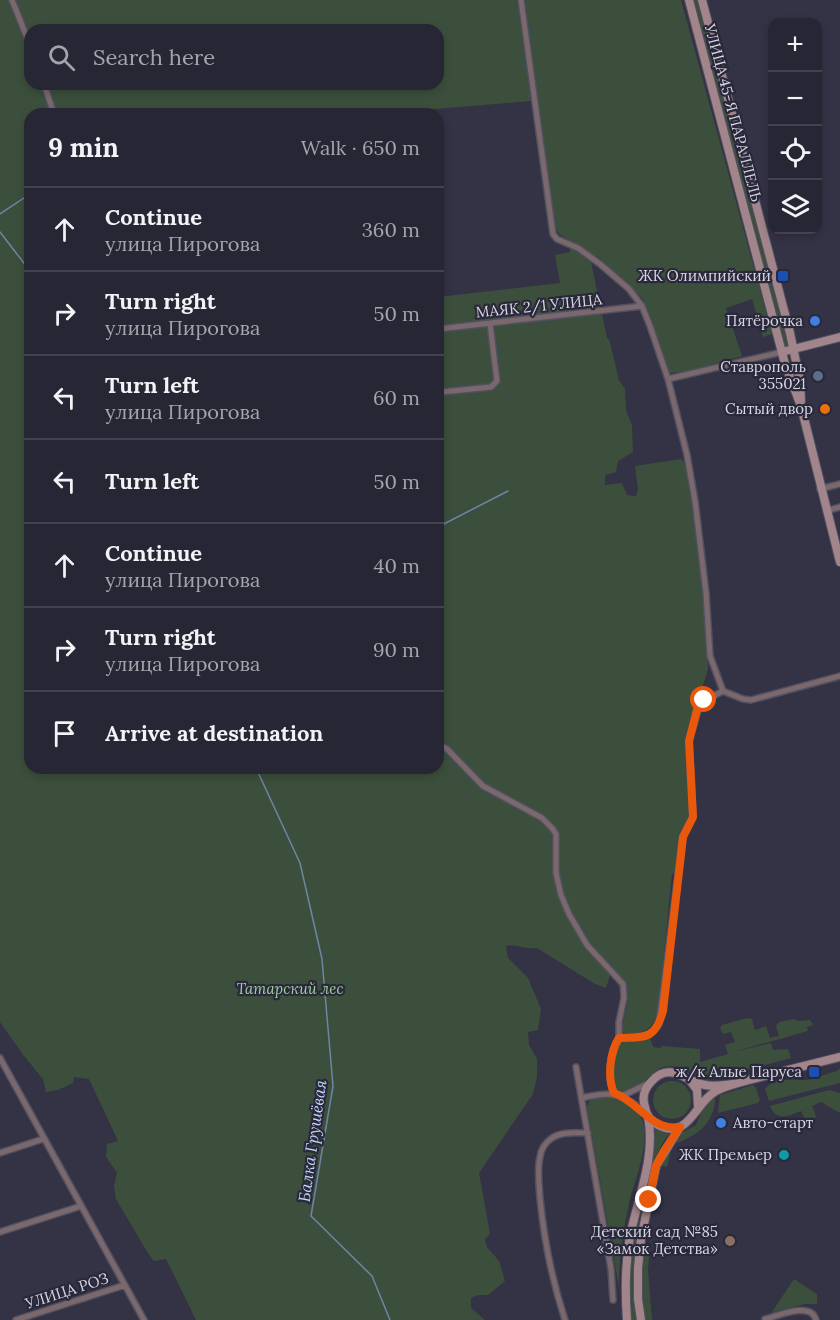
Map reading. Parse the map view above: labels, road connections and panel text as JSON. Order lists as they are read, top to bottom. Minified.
{"streets":{"main road":["УЛИЦА 45-Я ПАРАЛЛЕЛЬ"],"street":["МАЯК 2/1 УЛИЦА","УЛИЦА РОЗ"]},"water":["Балка Грушёвая"],"parks":["Татарский лес"],"places":{"transit":["ЖК Олимпийский","ж/к Алые Паруса"],"other":["Пятёрочка","Ставрополь 355021","Сытый двор","Авто-старт","ЖК Премьер","Детский сад №85 «Замок Детства»"]},"page":{"map_buttons":["+","−"],"search":"Search here","heading":["9 min","Walk · 650 m"],"list":[["Continue","улица Пирогова","360 m"],["Turn right","улица Пирогова","50 m"],["Turn left","улица Пирогова","60 m"],["Turn left","50 m"],["Continue","улица Пирогова","40 m"],["Turn right","улица Пирогова","90 m"],"Arrive at destination"]}}
